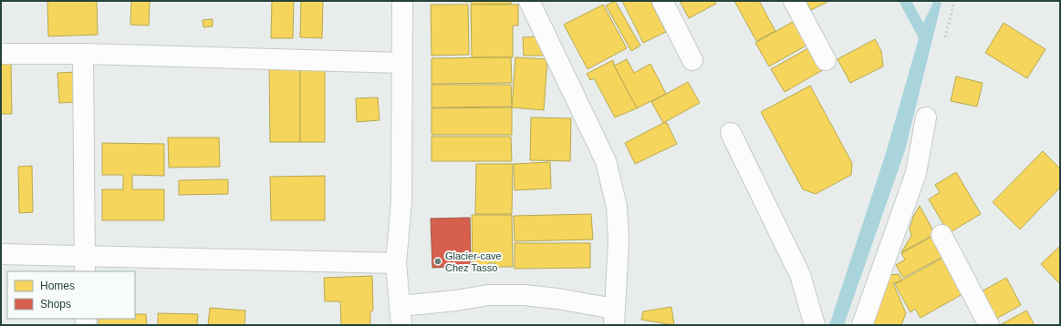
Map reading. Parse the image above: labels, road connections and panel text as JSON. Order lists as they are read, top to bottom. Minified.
{"places":["Glacier-cave Chez Tasso"],"legend":["Homes","Shops"]}
